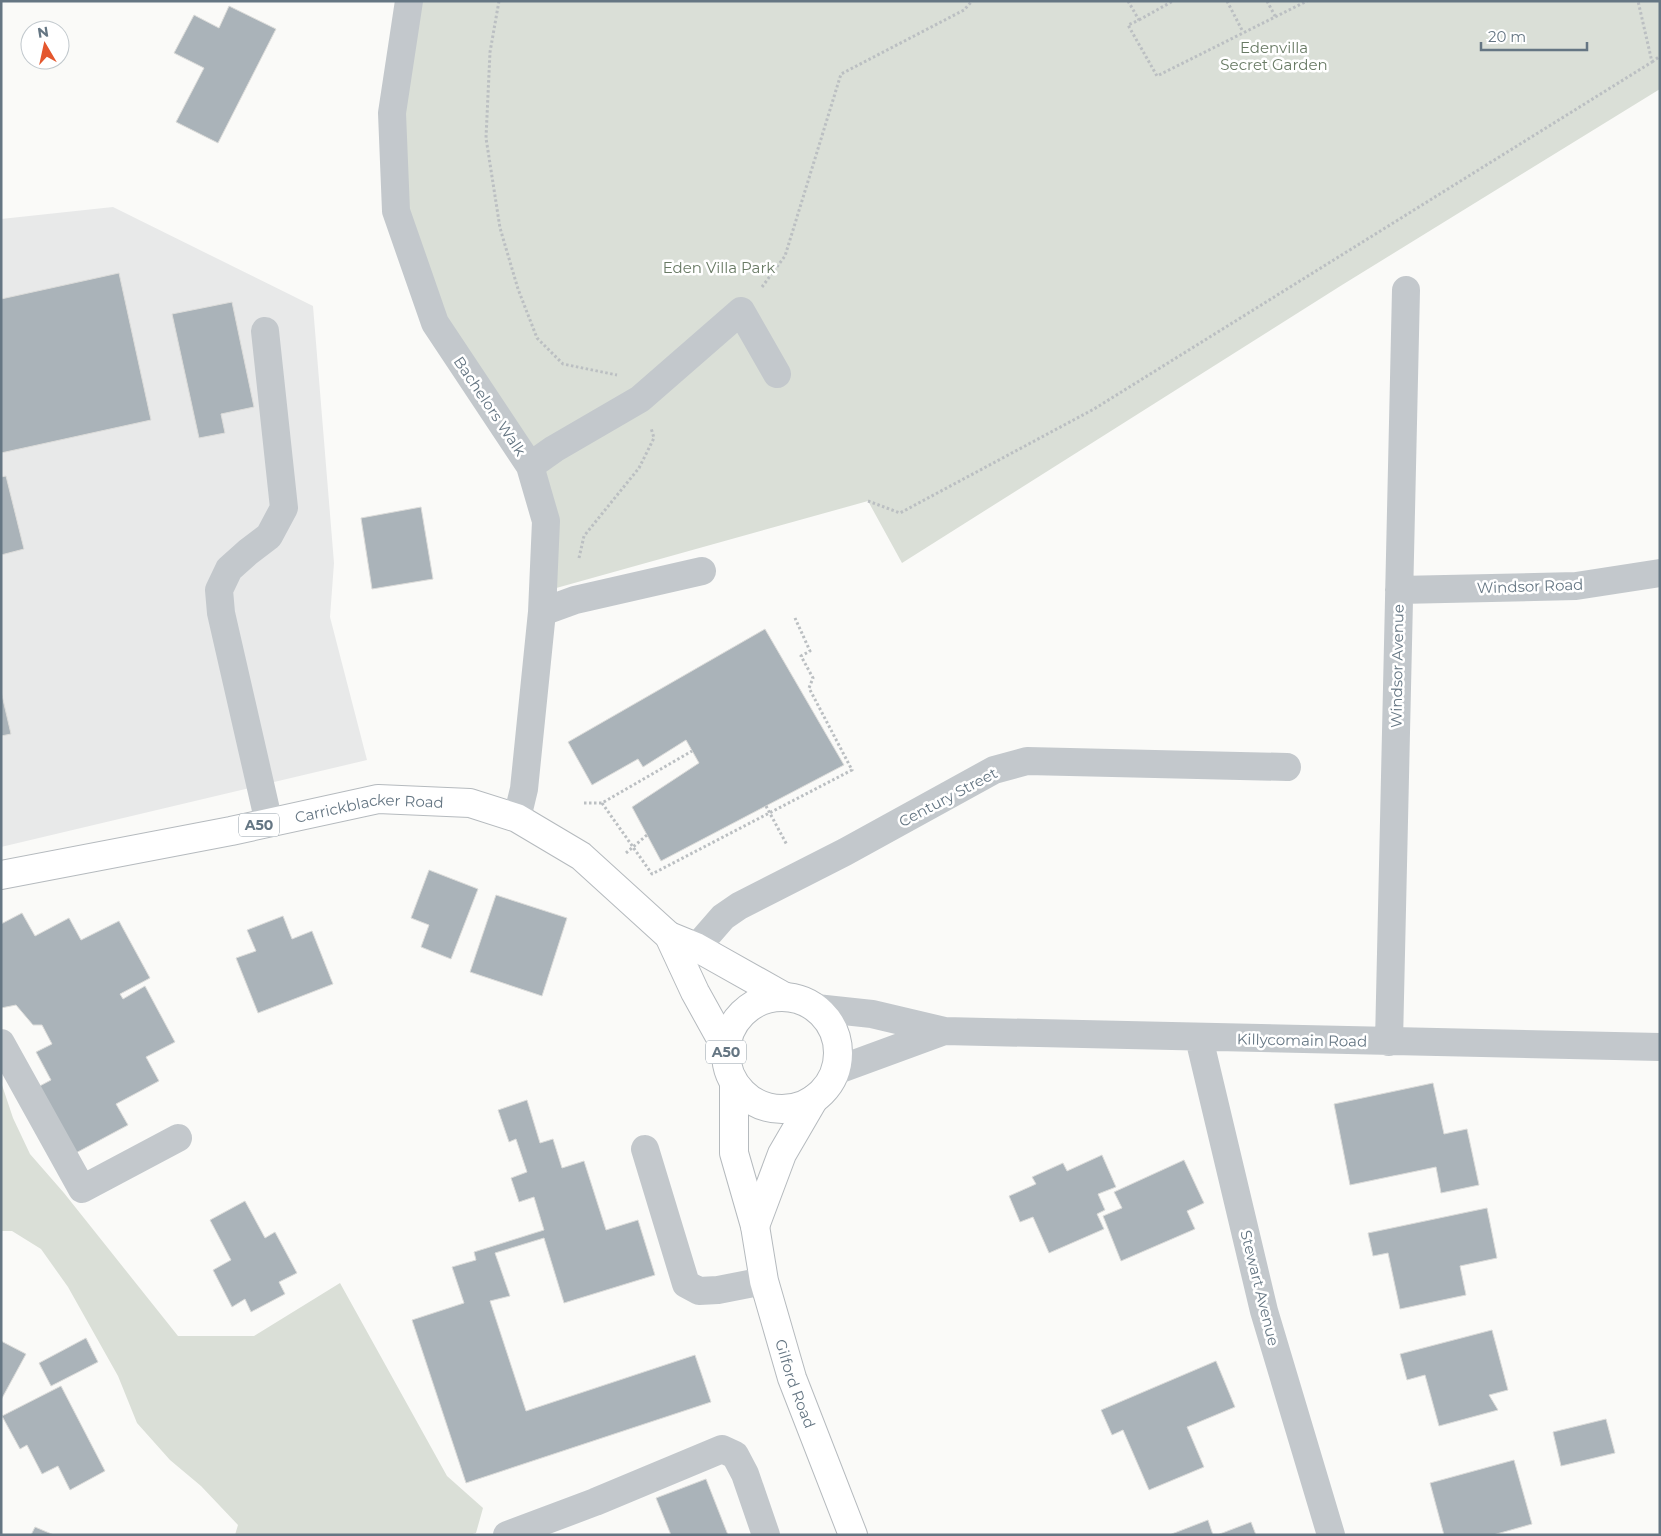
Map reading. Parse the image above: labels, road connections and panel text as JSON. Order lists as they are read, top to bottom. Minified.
{"streets":{"main road":["Carrickblacker Road","A50","Gilford Road"],"street":["Bachelors Walk","Windsor Road","Windsor Avenue","Century Street","Killycomain Road","Stewart Avenue"]},"crossings":[["Bachelors Walk","Carrickblacker Road"],["Windsor Road","Windsor Avenue"],["Windsor Avenue","Killycomain Road"],["Century Street","Carrickblacker Road"],["Century Street","A50"],["Carrickblacker Road","A50"],["Carrickblacker Road","Killycomain Road"],["Carrickblacker Road","Gilford Road"],["A50","Killycomain Road"],["A50","Gilford Road"],["Killycomain Road","Stewart Avenue"],["Killycomain Road","Gilford Road"]],"parks":["Edenvilla Secret Garden","Eden Villa Park"],"scale_bar":"20 m","north":"top"}
